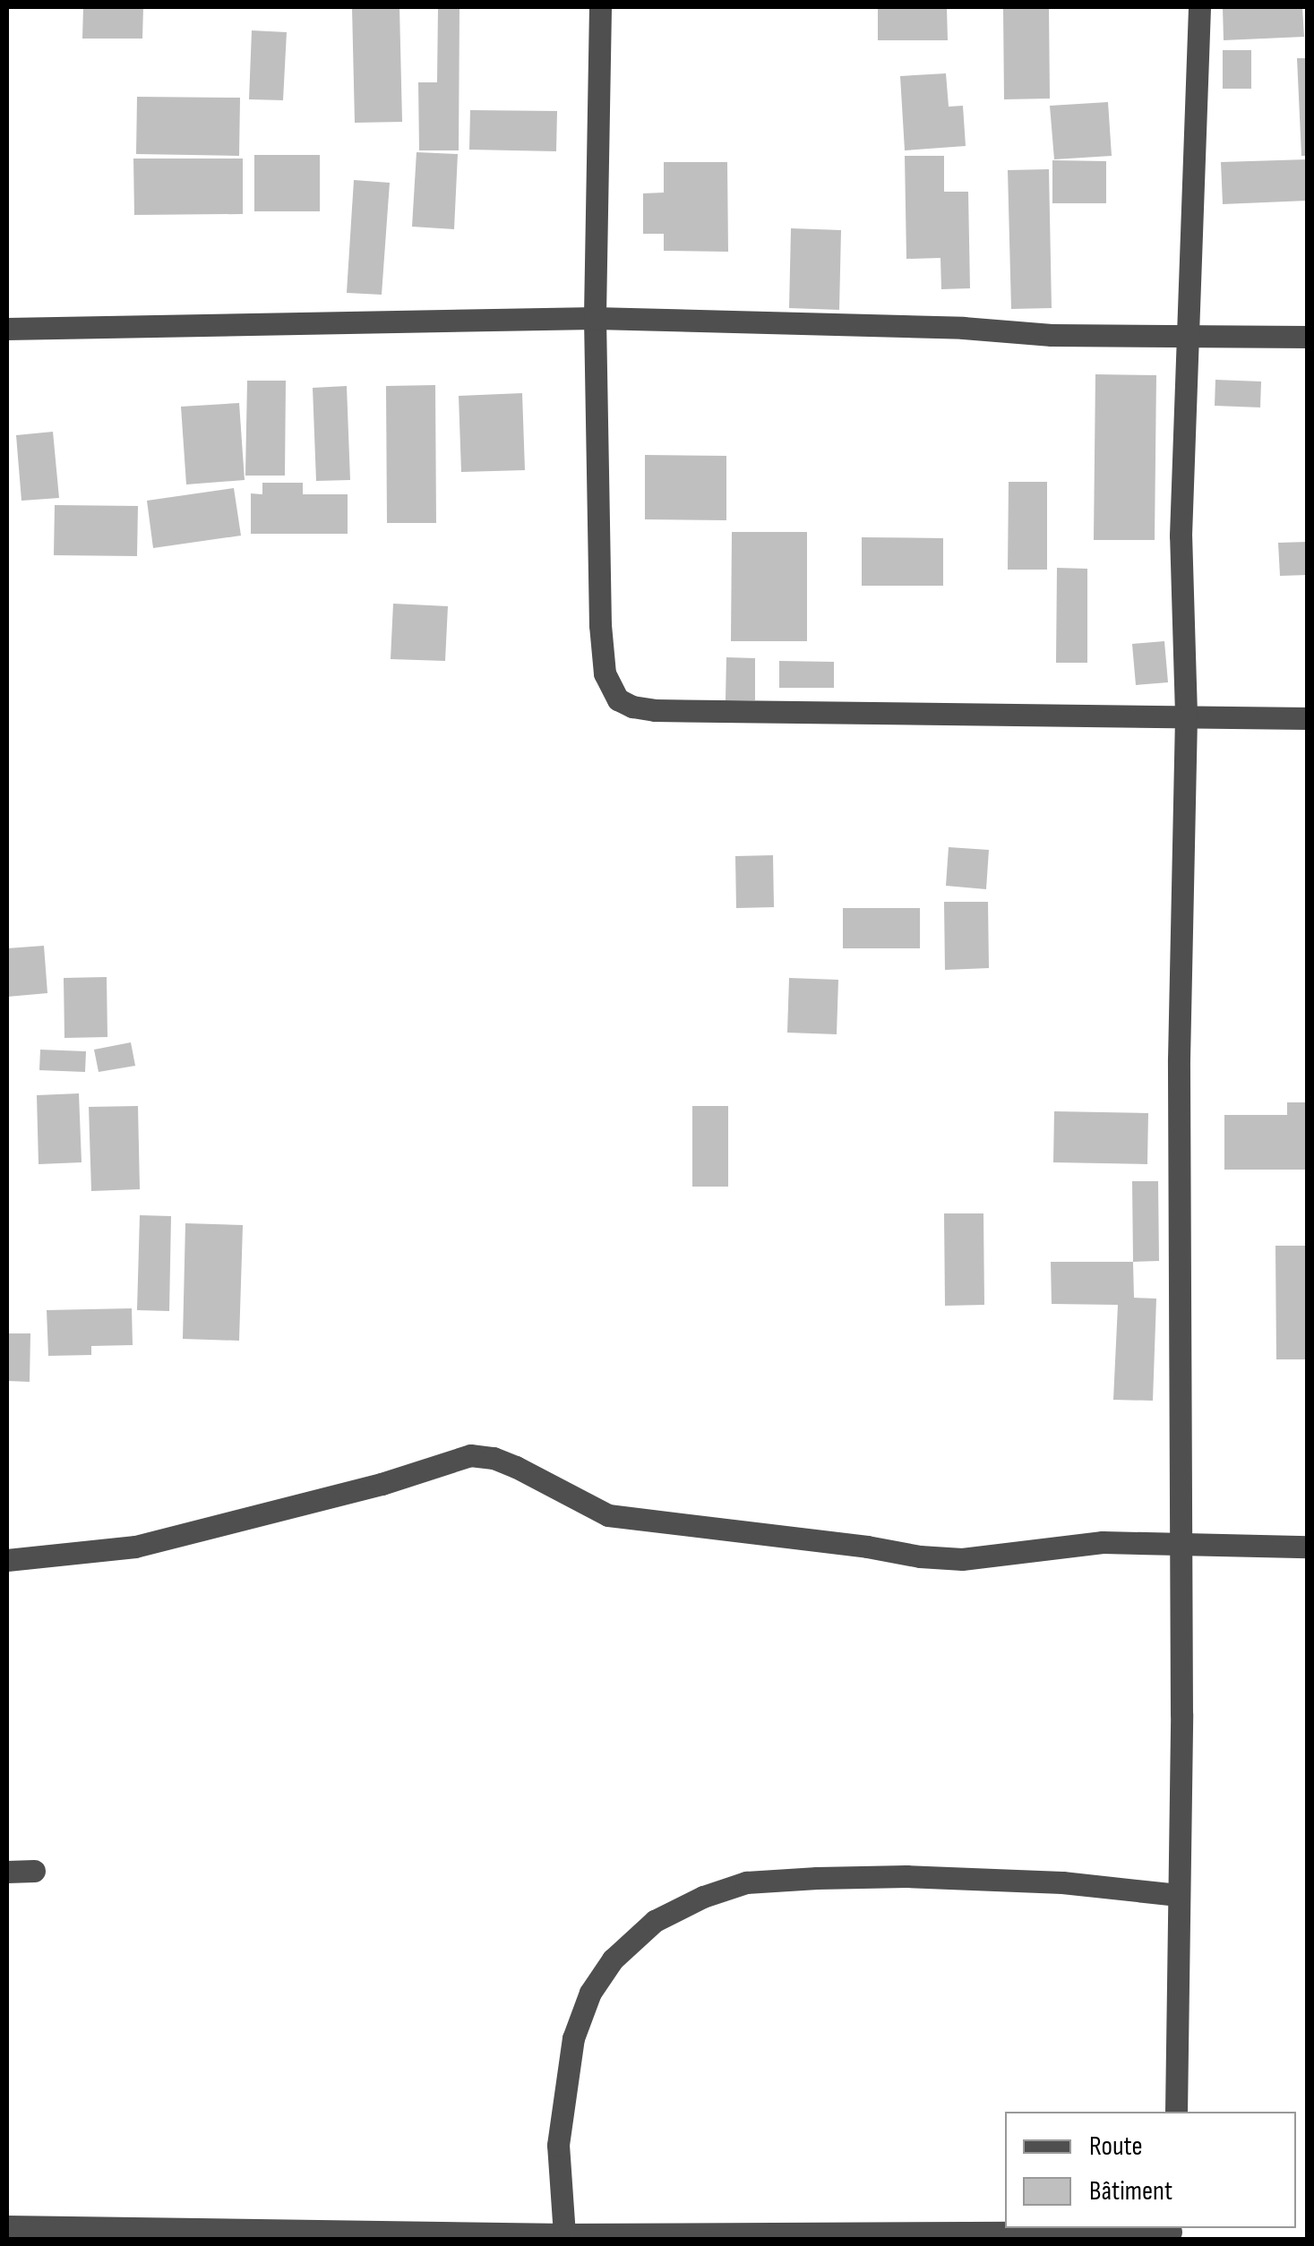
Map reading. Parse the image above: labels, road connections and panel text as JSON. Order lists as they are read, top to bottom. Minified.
{"legend":["Route","Bâtiment"]}
